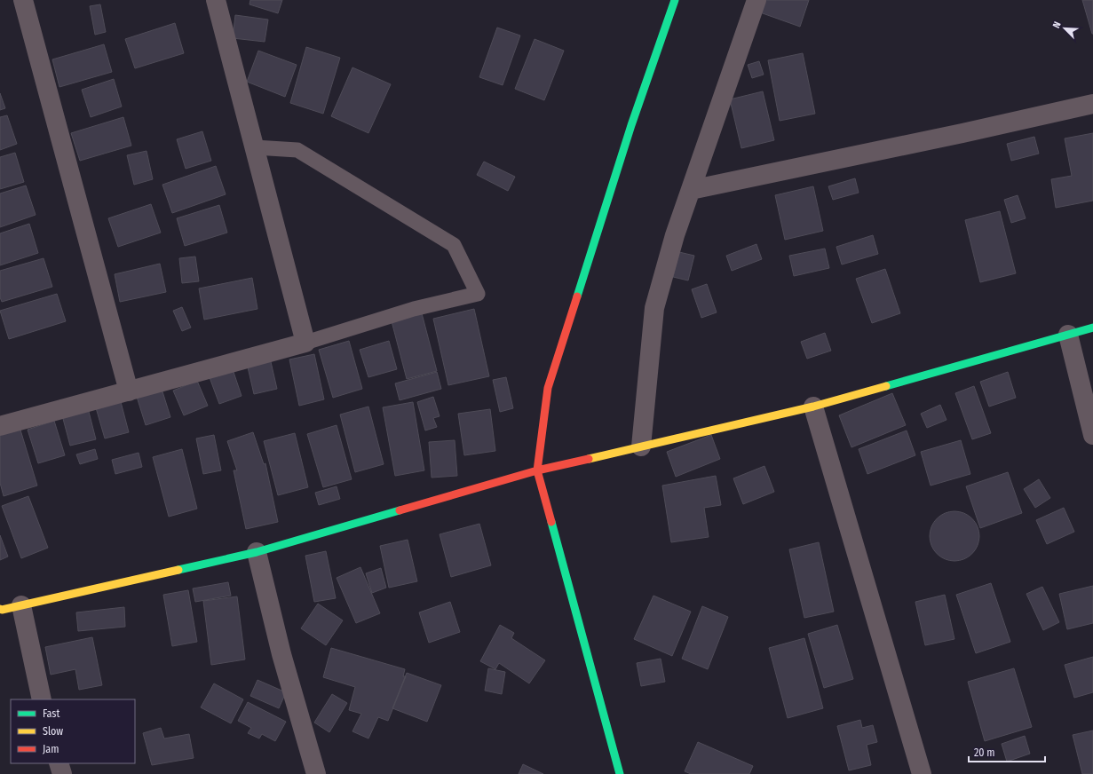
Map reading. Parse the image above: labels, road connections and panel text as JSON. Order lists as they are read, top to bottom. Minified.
{"legend":["Fast","Slow","Jam"],"scale_bar":"20 m","north":"top left"}
